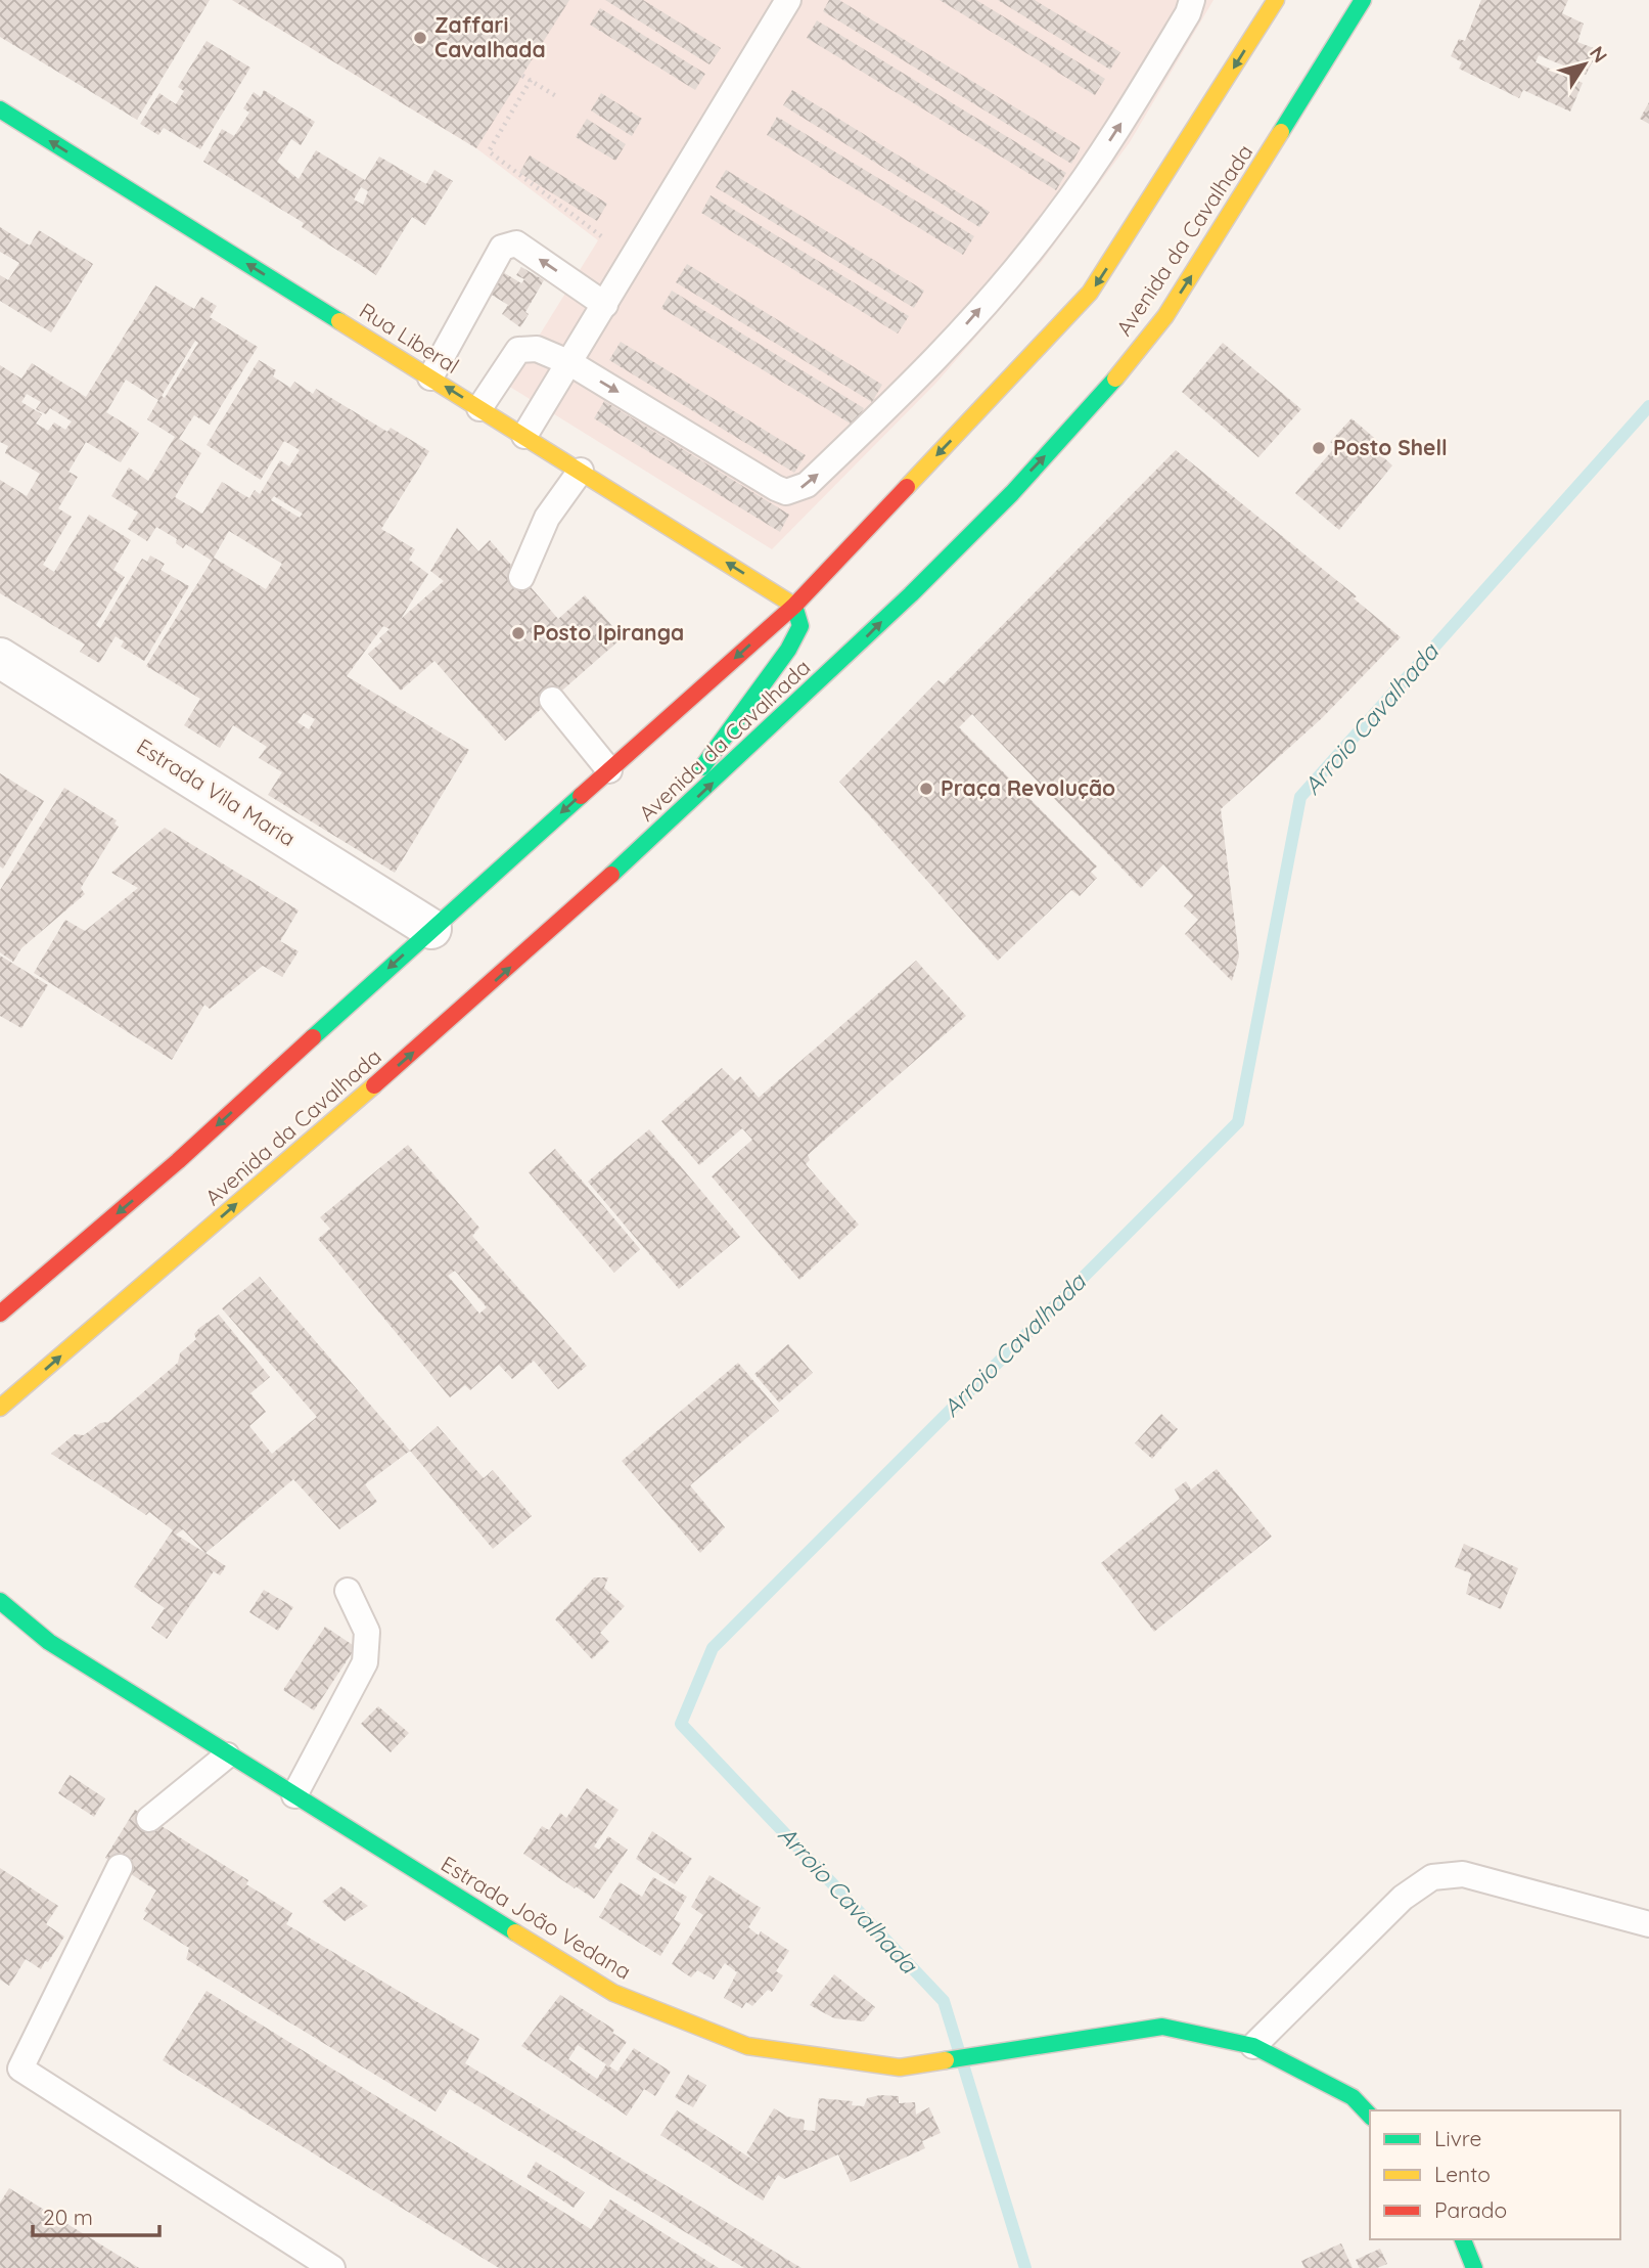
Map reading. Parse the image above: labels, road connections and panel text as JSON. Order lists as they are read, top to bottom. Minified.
{"streets":{"main road":["Avenida da Cavalhada","Rua Liberal","Estrada João Vedana"],"street":["Estrada Vila Maria"]},"one_way":["Rua Liberal"],"water":["Arroio Cavalhada"],"places":["Zaffari Cavalhada","Posto Shell","Posto Ipiranga","Praça Revolução"],"legend":["Livre","Lento","Parado"],"scale_bar":"20 m","north":"top right"}
